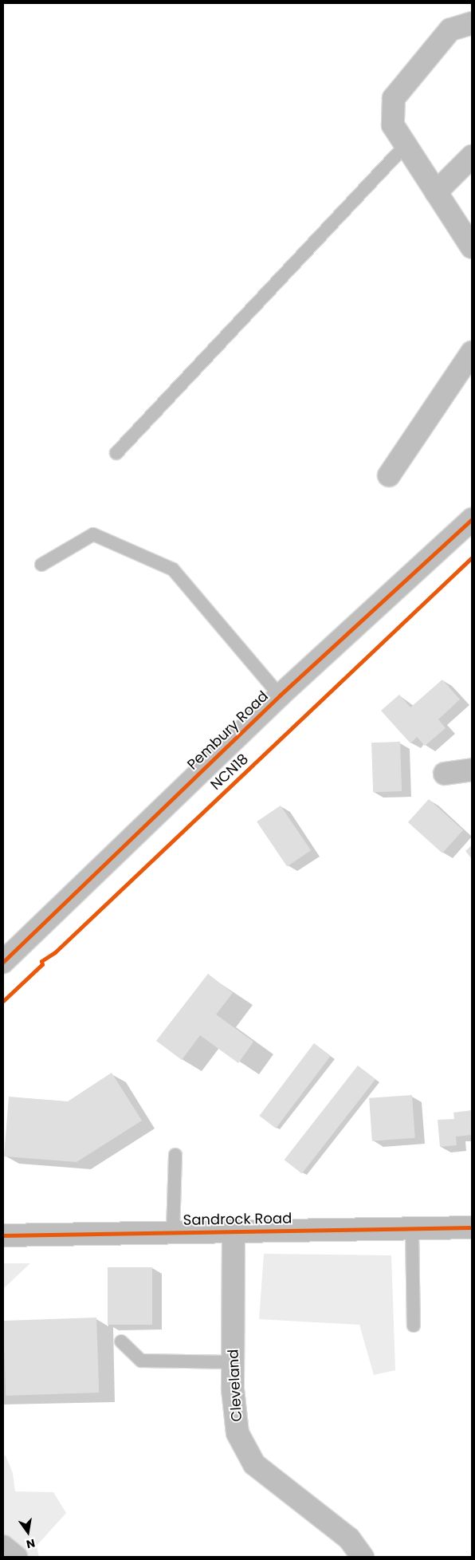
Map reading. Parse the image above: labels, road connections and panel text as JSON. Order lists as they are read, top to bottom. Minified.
{"streets":{"street":["Pembury Road","Sandrock Road","Cleveland"],"cycle path":["NCN18"]},"crossings":[["Sandrock Road","Cleveland"]],"north":"bottom"}
